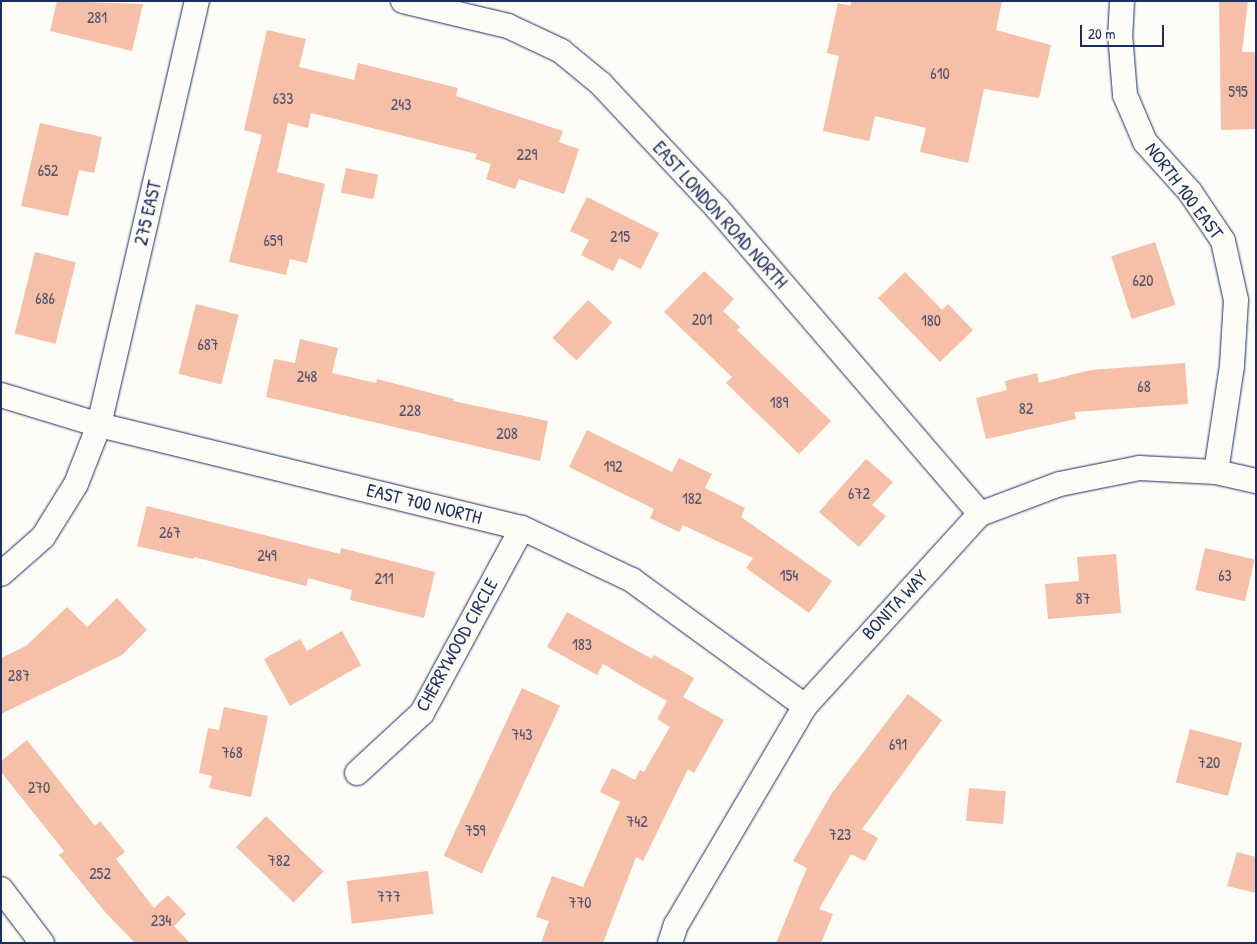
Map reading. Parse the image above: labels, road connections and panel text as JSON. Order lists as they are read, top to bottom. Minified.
{"streets":{"street":["NORTH 100 EAST","275 EAST","EAST LONDON ROAD NORTH","EAST 700 NORTH","BONITA WAY","CHERRYWOOD CIRCLE"]},"crossings":[["NORTH 100 EAST","BONITA WAY"],["275 EAST","EAST 700 NORTH"],["EAST LONDON ROAD NORTH","BONITA WAY"],["EAST 700 NORTH","BONITA WAY"],["EAST 700 NORTH","CHERRYWOOD CIRCLE"]],"house_numbers":["281","610","595","633","243","229","652","215","659","620","686","201","180","687","248","68","189","82","228","208","192","672","182","267","249","154","63","211","87","183","287","743","691","768","720","270","742","759","723","782","252","777","770","234"],"scale_bar":"20 m"}
